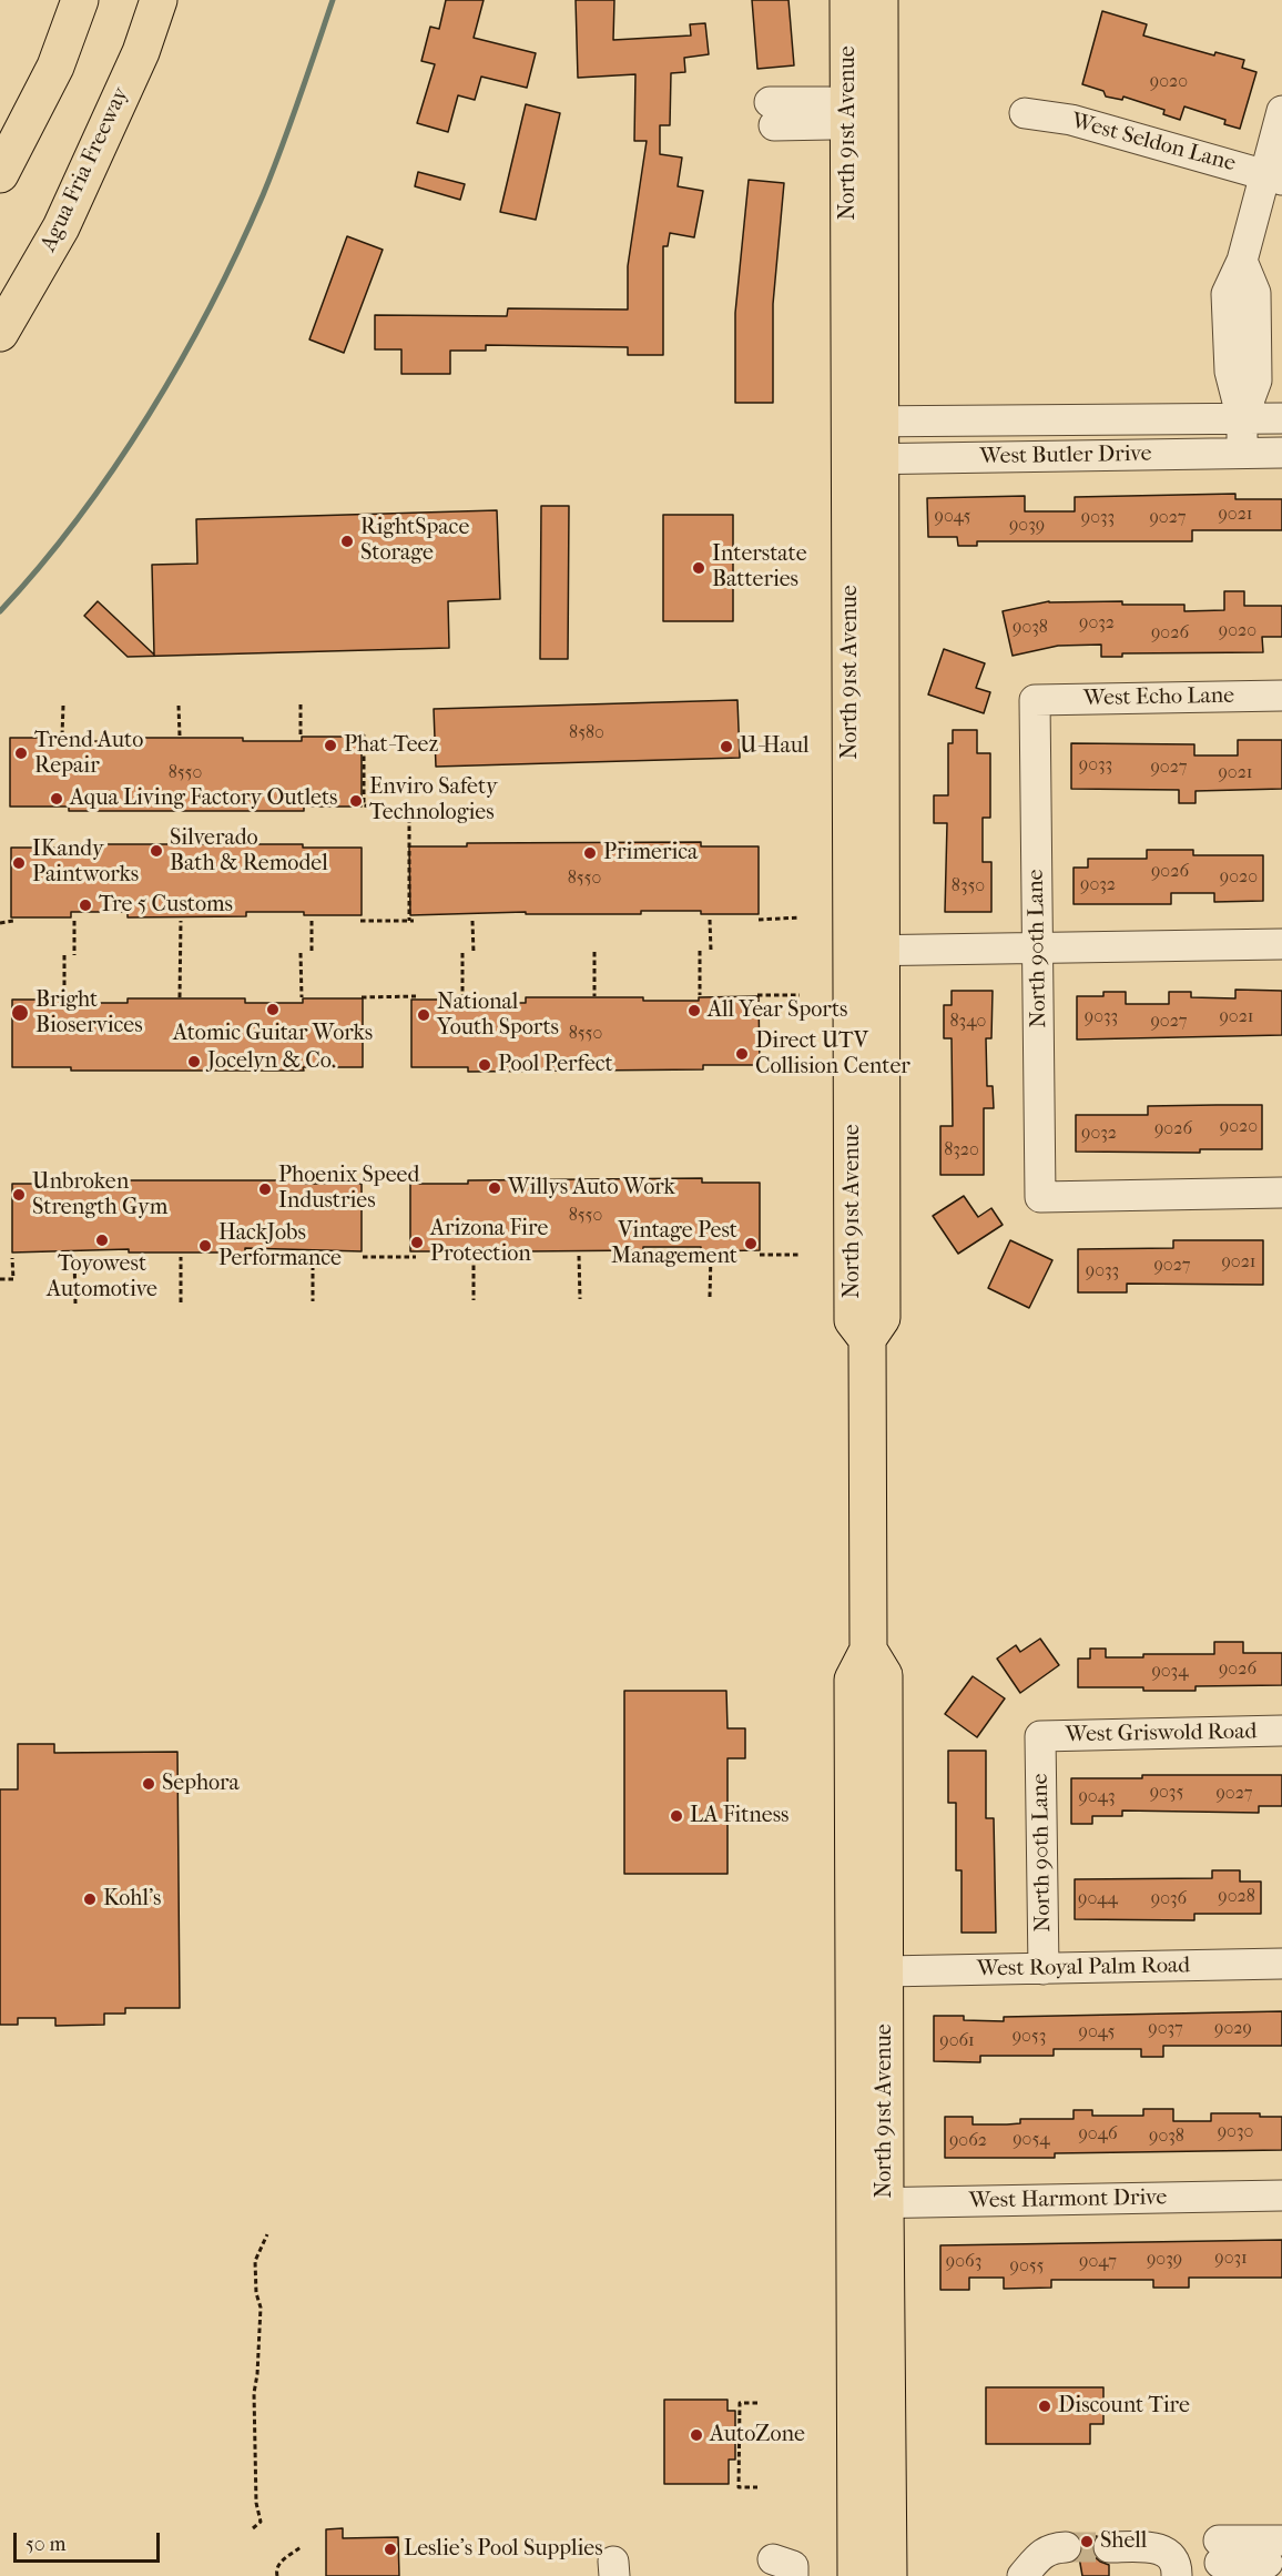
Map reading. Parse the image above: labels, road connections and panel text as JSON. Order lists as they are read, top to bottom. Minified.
{"streets":{"main road":["North 91st Avenue","Agua Fria Freeway"],"street":["West Seldon Lane","West Butler Drive","West Echo Lane","North 90th Lane","West Griswold Road","West Royal Palm Road","West Harmont Drive"]},"crossings":[["North 91st Avenue","West Butler Drive"],["North 91st Avenue","West Royal Palm Road"],["North 91st Avenue","West Harmont Drive"],["West Echo Lane","North 90th Lane"],["North 90th Lane","West Griswold Road"],["North 90th Lane","West Royal Palm Road"]],"places":["RightSpace Storage","Interstate Batteries","Phat-Teez","U-Haul","Trend Auto Repair","Aqua Living Factory Outlets","Enviro Safety Technologies","Silverado Bath & Remodel","Primerica","IKandy Paintworks","Tre 5 Customs","Atomic Guitar Works","All Year Sports","Bright Bioservices","National Youth Sports","Direct UTV Collision Center","Jocelyn & Co.","Pool Perfect","Willys Auto Work","Phoenix Speed Industries","Unbroken Strength Gym","Toyowest Automotive","Arizona Fire Protection","Vintage Pest Management","HackJobs Performance","Sephora","LA Fitness","Kohl's","Discount Tire","AutoZone","Shell","Leslie's Pool Supplies"],"house_numbers":["9020","9021","9045","9033","9027","9039","9032","9038","9020","9026","8580","9033","9027","8550","9021","9026","9020","8550","9032","8350","9033","9021","8340","9027","8550","9020","9026","9032","8320","8550","9021","9027","9033","9026","9034","9035","9027","9043","9028","9044","9036","9037","9029","9045","9053","9061","9030","9046","9038","9054","9062","9031","9039","9063","9047","9055"],"scale_bar":"50 m"}
